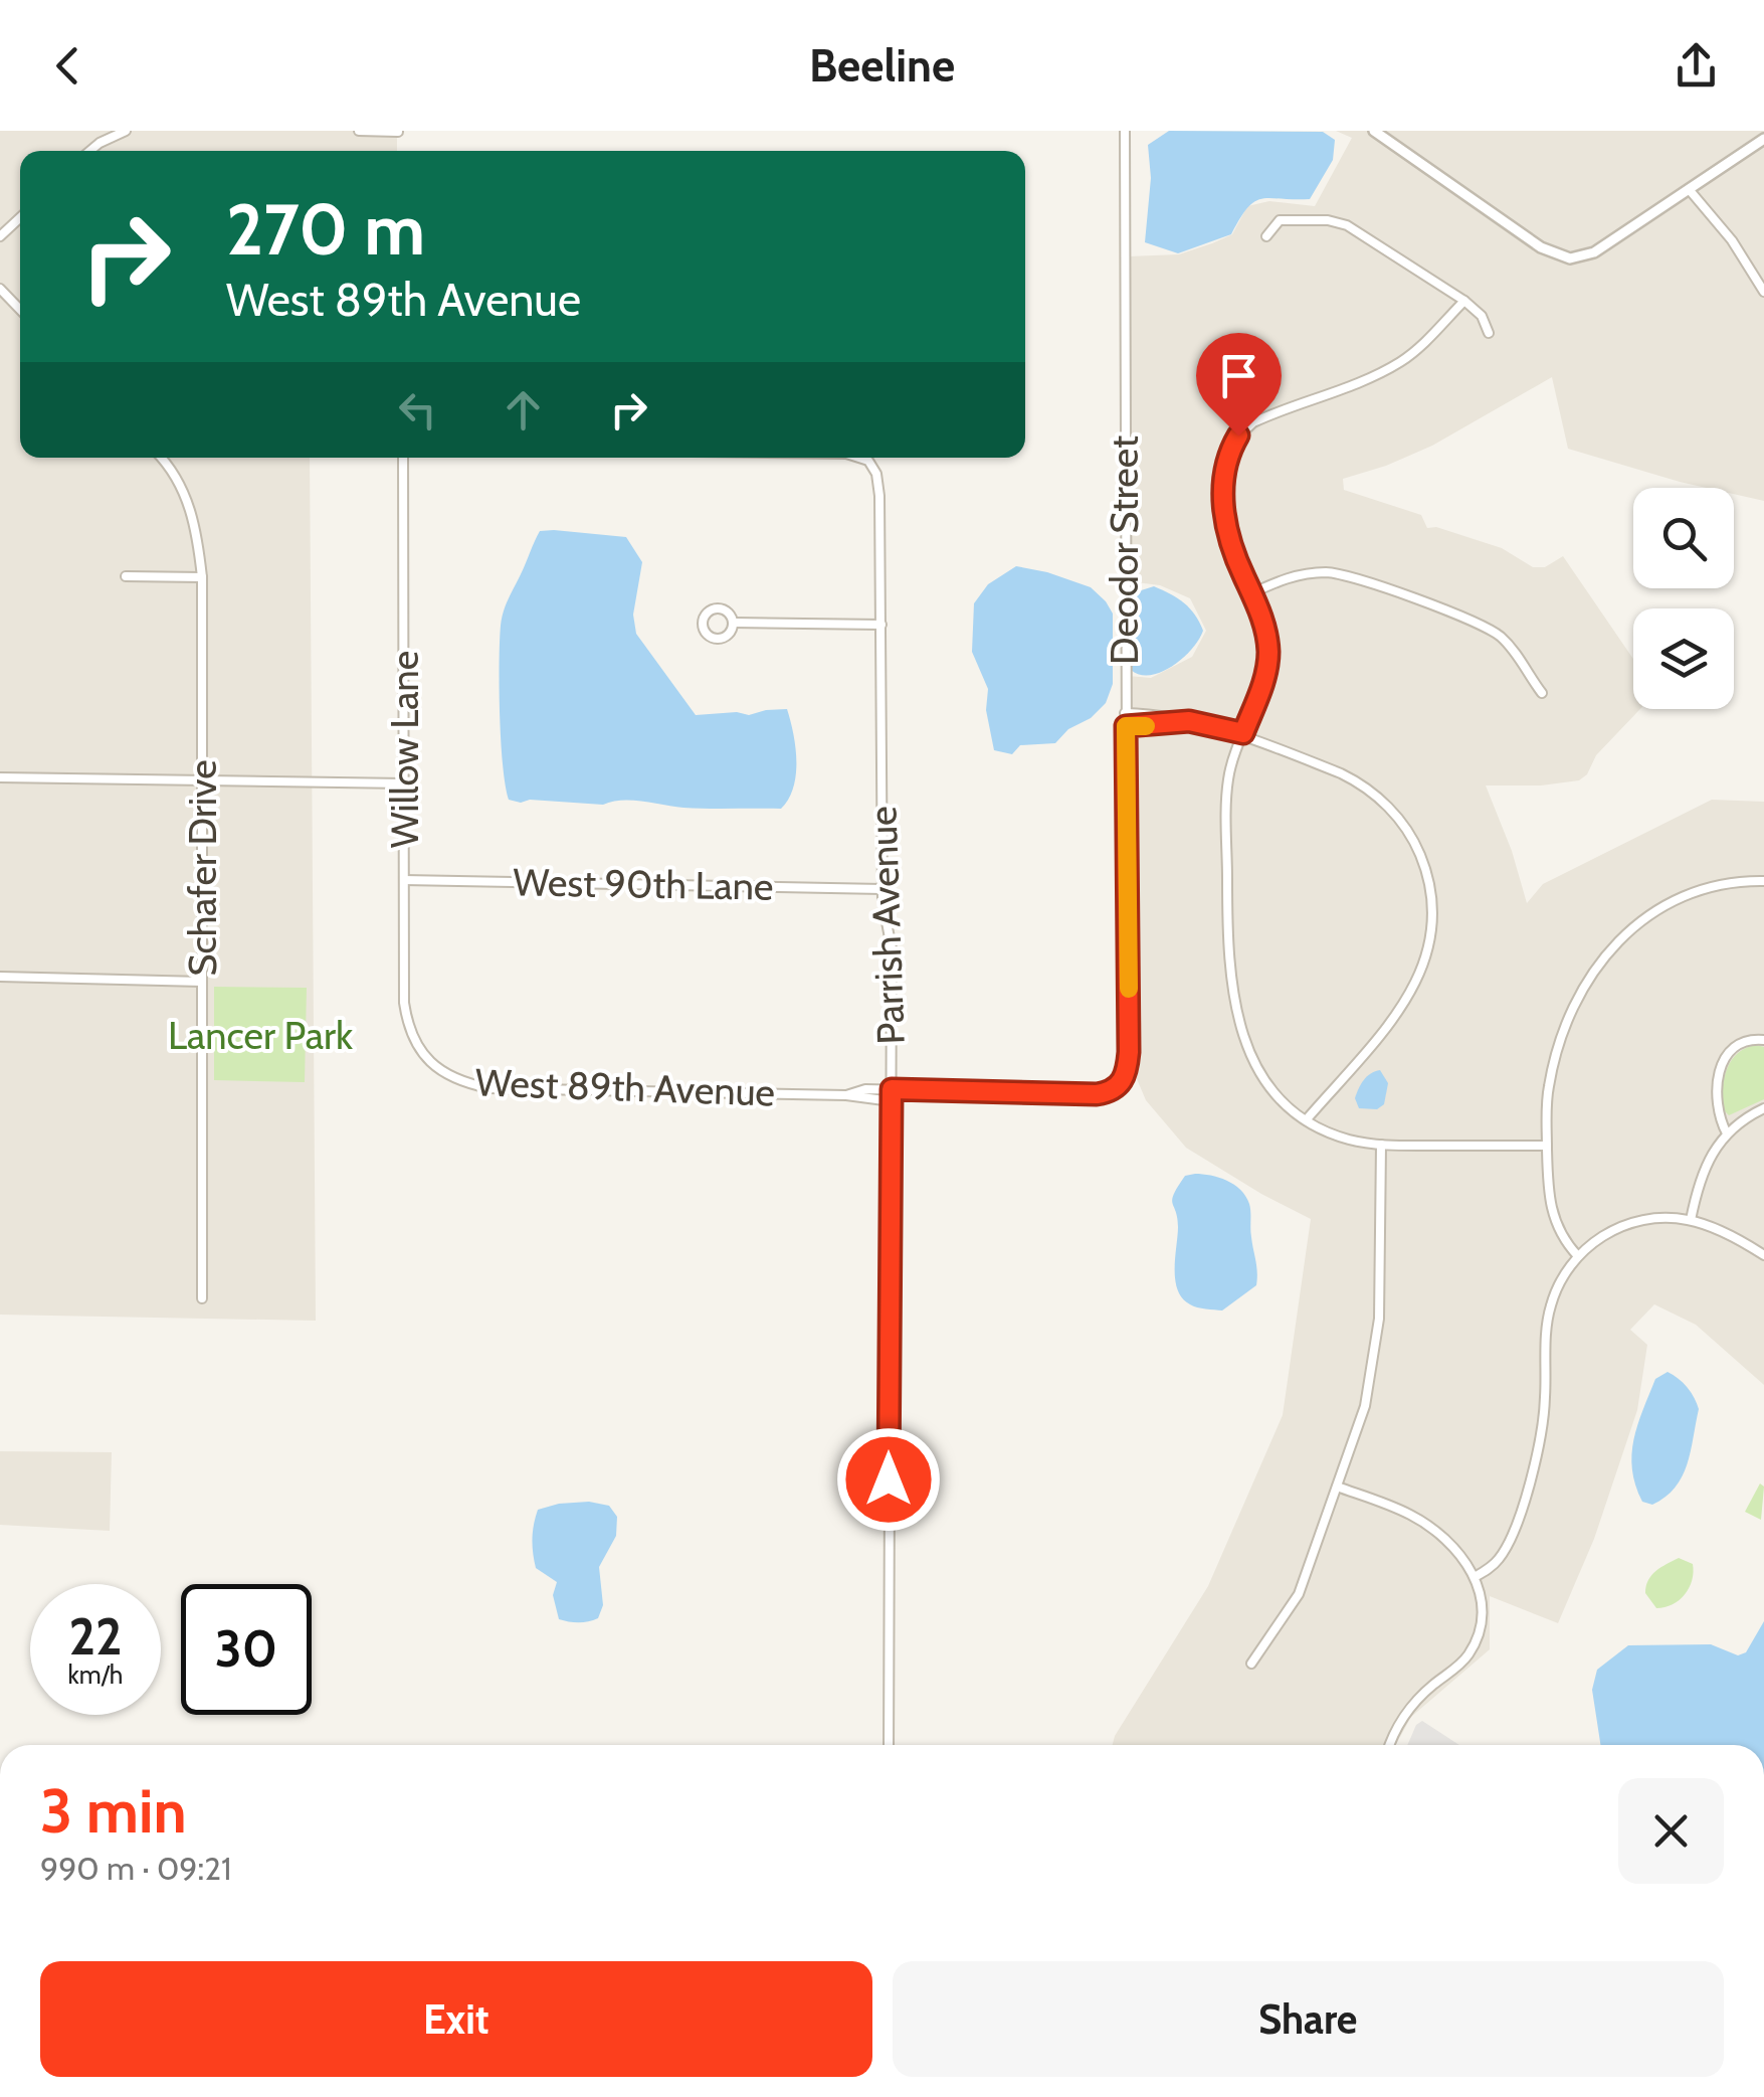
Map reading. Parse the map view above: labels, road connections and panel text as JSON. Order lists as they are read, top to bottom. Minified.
{"streets":{"street":["Deodor Street","Willow Lane","Schafer Drive","West 90th Lane","Parrish Avenue","West 89th Avenue"]},"crossings":[["Deodor Street","West 89th Avenue"],["Willow Lane","West 90th Lane"],["Willow Lane","West 89th Avenue"],["West 90th Lane","Parrish Avenue"],["Parrish Avenue","West 89th Avenue"]],"parks":["Lancer Park"],"page":{"header":"Beeline","turn":["270 m","West 89th Avenue"],"speed":"22 km/h","limit":"30","heading":["3 min","990 m · 09:21"],"buttons":["Exit","Share"]}}
